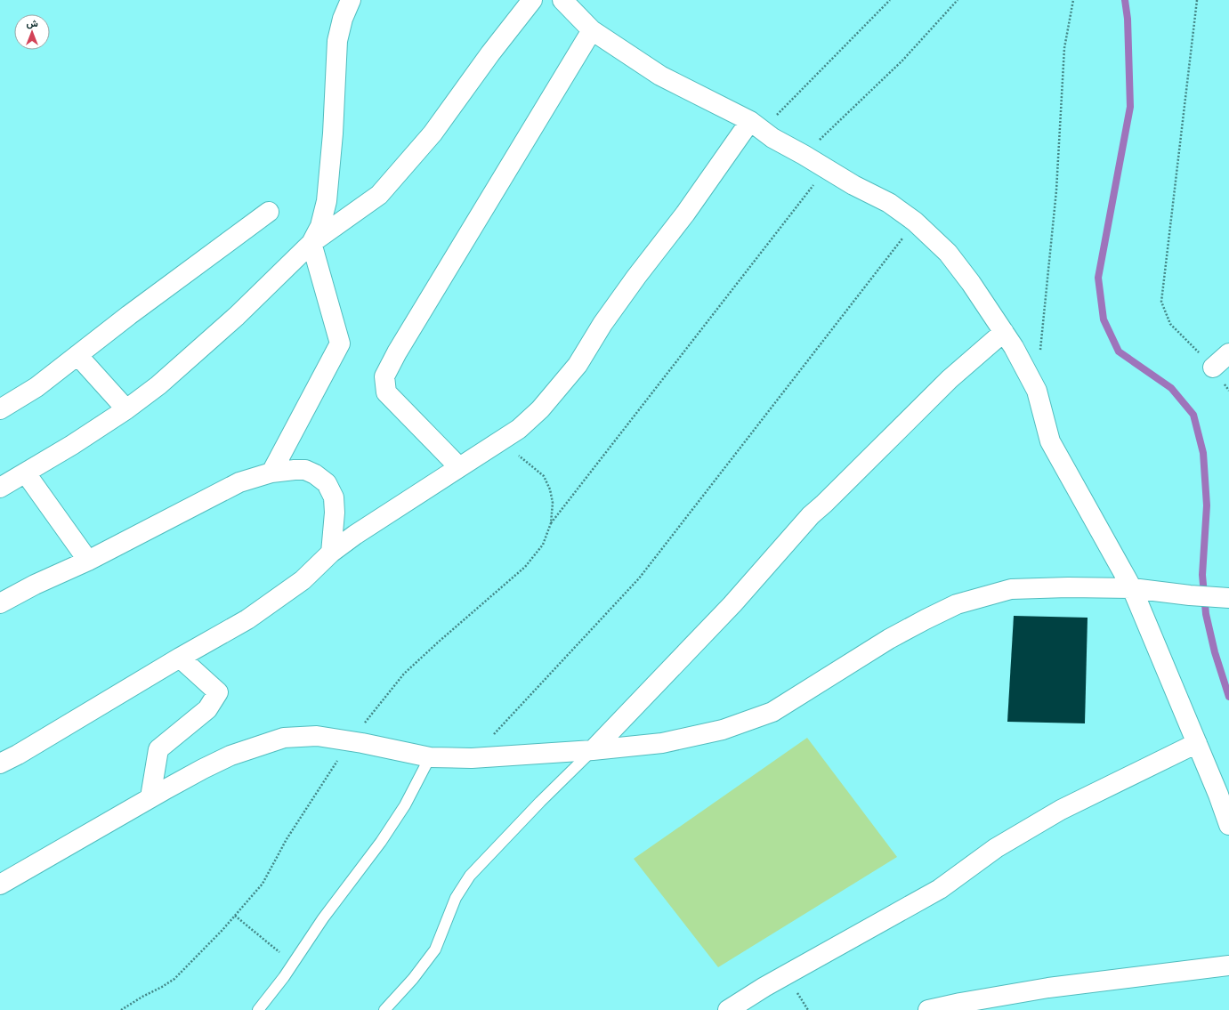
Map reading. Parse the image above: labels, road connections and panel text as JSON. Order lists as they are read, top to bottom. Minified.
{"north":"top"}
